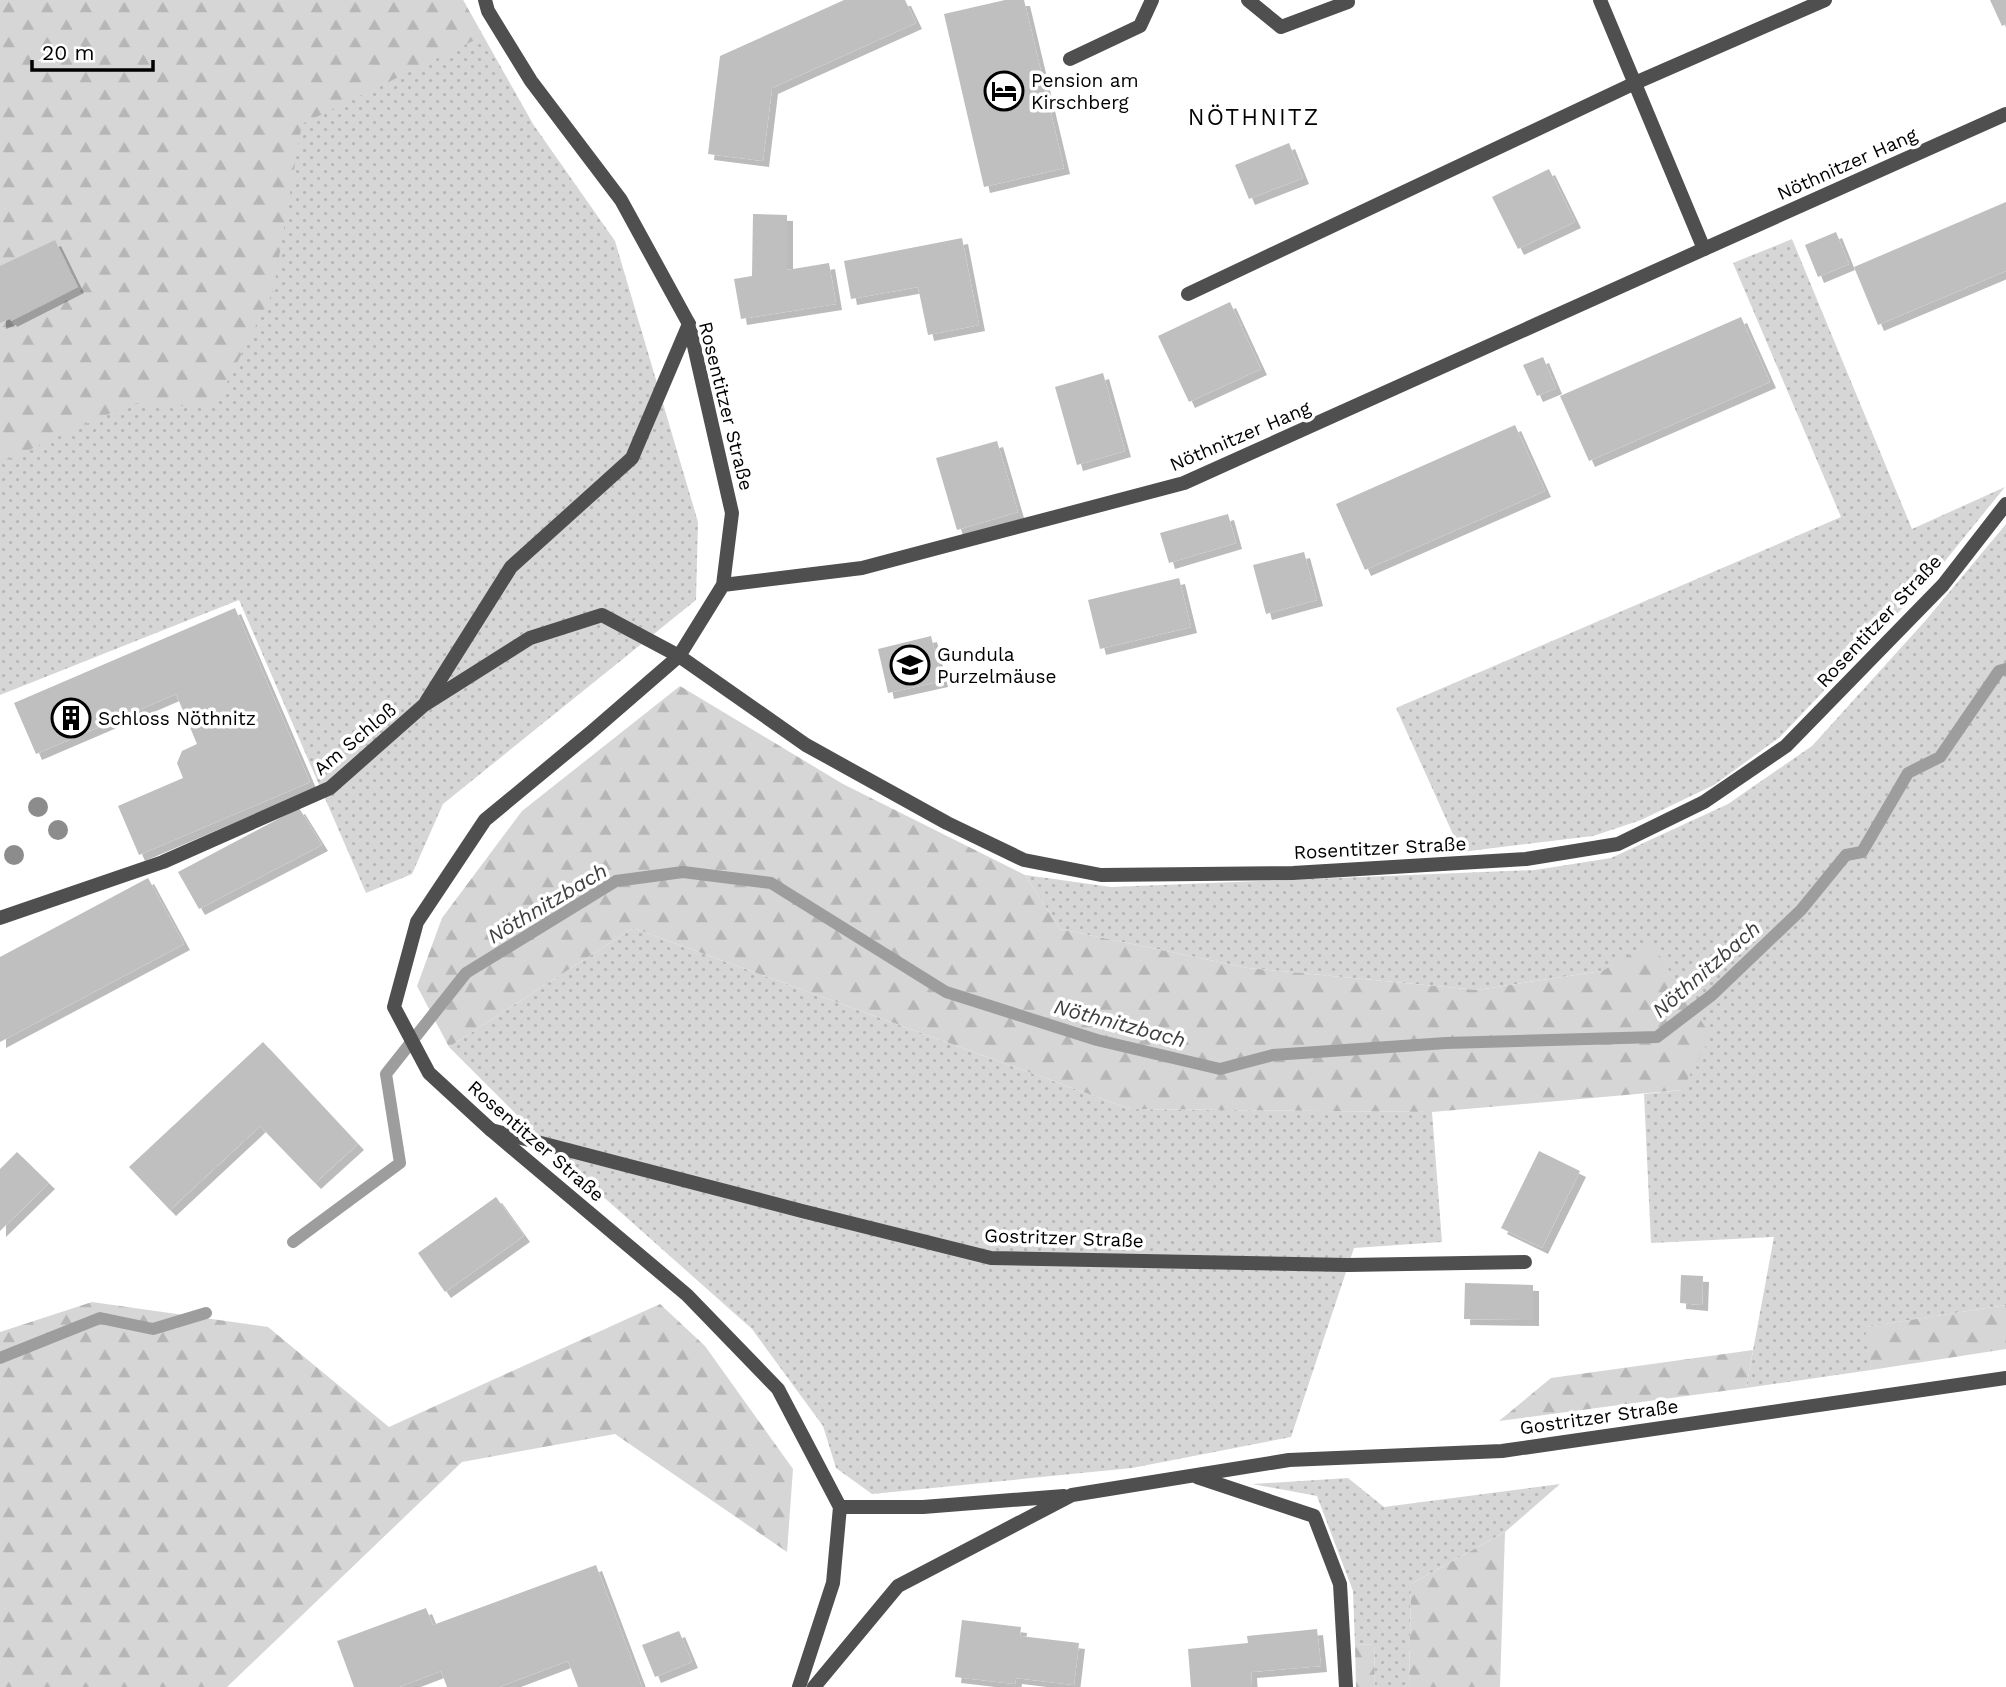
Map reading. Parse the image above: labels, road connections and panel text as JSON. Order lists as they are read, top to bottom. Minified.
{"streets":{"street":["Nöthnitzer Hang","Rosentitzer Straße","Am Schloß","Gostritzer Straße"]},"crossings":[["Nöthnitzer Hang","Rosentitzer Straße"],["Rosentitzer Straße","Am Schloß"],["Rosentitzer Straße","Gostritzer Straße"]],"districts":["NÖTHNITZ"],"water":["Nöthnitzbach"],"places":{"hotel":["Pension am Kirschberg"],"school or university":["Gundula Purzelmäuse"],"building":["Schloss Nöthnitz"]},"scale_bar":"20 m"}
